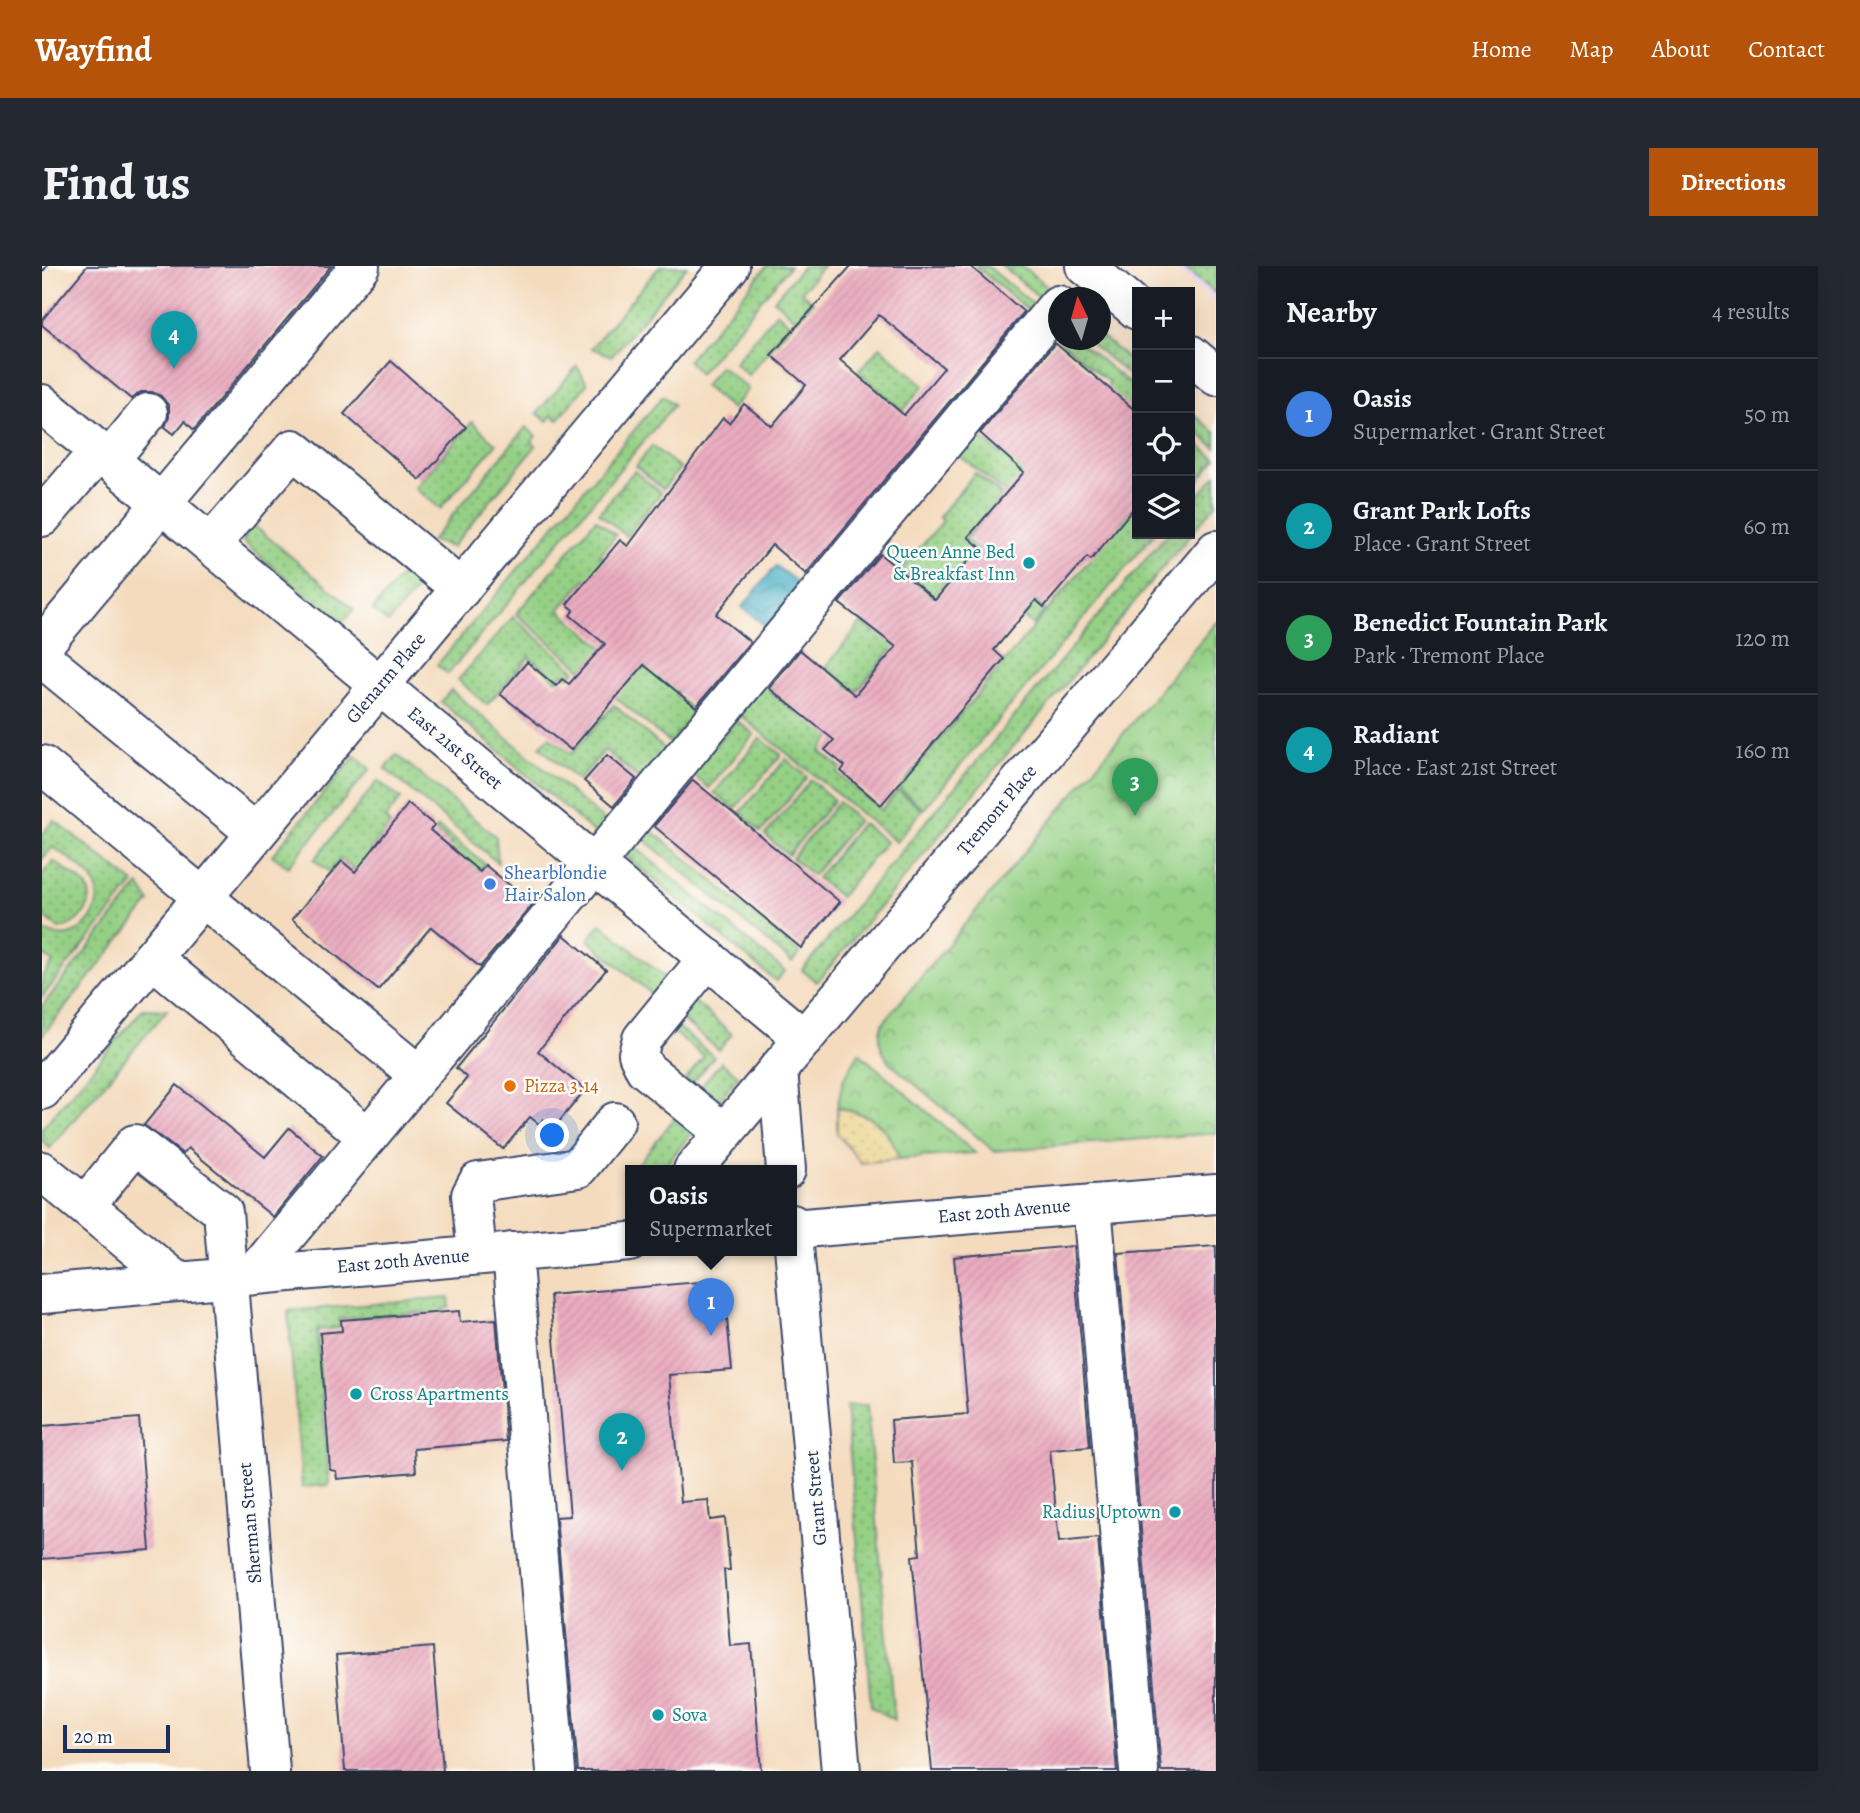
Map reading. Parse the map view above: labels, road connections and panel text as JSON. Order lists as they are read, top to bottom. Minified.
{"streets":{"street":["Glenarm Place","East 21st Street","Tremont Place","East 20th Avenue","Grant Street","Sherman Street"]},"crossings":[["Glenarm Place","East 21st Street"],["East 21st Street","Tremont Place"],["East 20th Avenue","Sherman Street"]],"places":["Queen Anne Bed & Breakfast Inn","Shearblondie Hair Salon","Pizza 3.14","Cross Apartments","Radius Uptown","Sova"],"scale_bar":"20 m","north":"top","page":{"header":"Wayfind","nav":["Home","Map","About","Contact"],"buttons":"Directions","title":"Find us","heading":["Nearby","4 results"],"map_buttons":["+","−"],"pins":["4","3","1","2"],"list":[{"mark":"1","name":"Oasis","note":"Supermarket · Grant Street","value":"50 m"},{"mark":"2","name":"Grant Park Lofts","note":"Place · Grant Street","value":"60 m"},{"mark":"3","name":"Benedict Fountain Park","note":"Park · Tremont Place","value":"120 m"},{"mark":"4","name":"Radiant","note":"Place · East 21st Street","value":"160 m"}],"popup":["Oasis","Supermarket"],"scale":"20 m"}}
